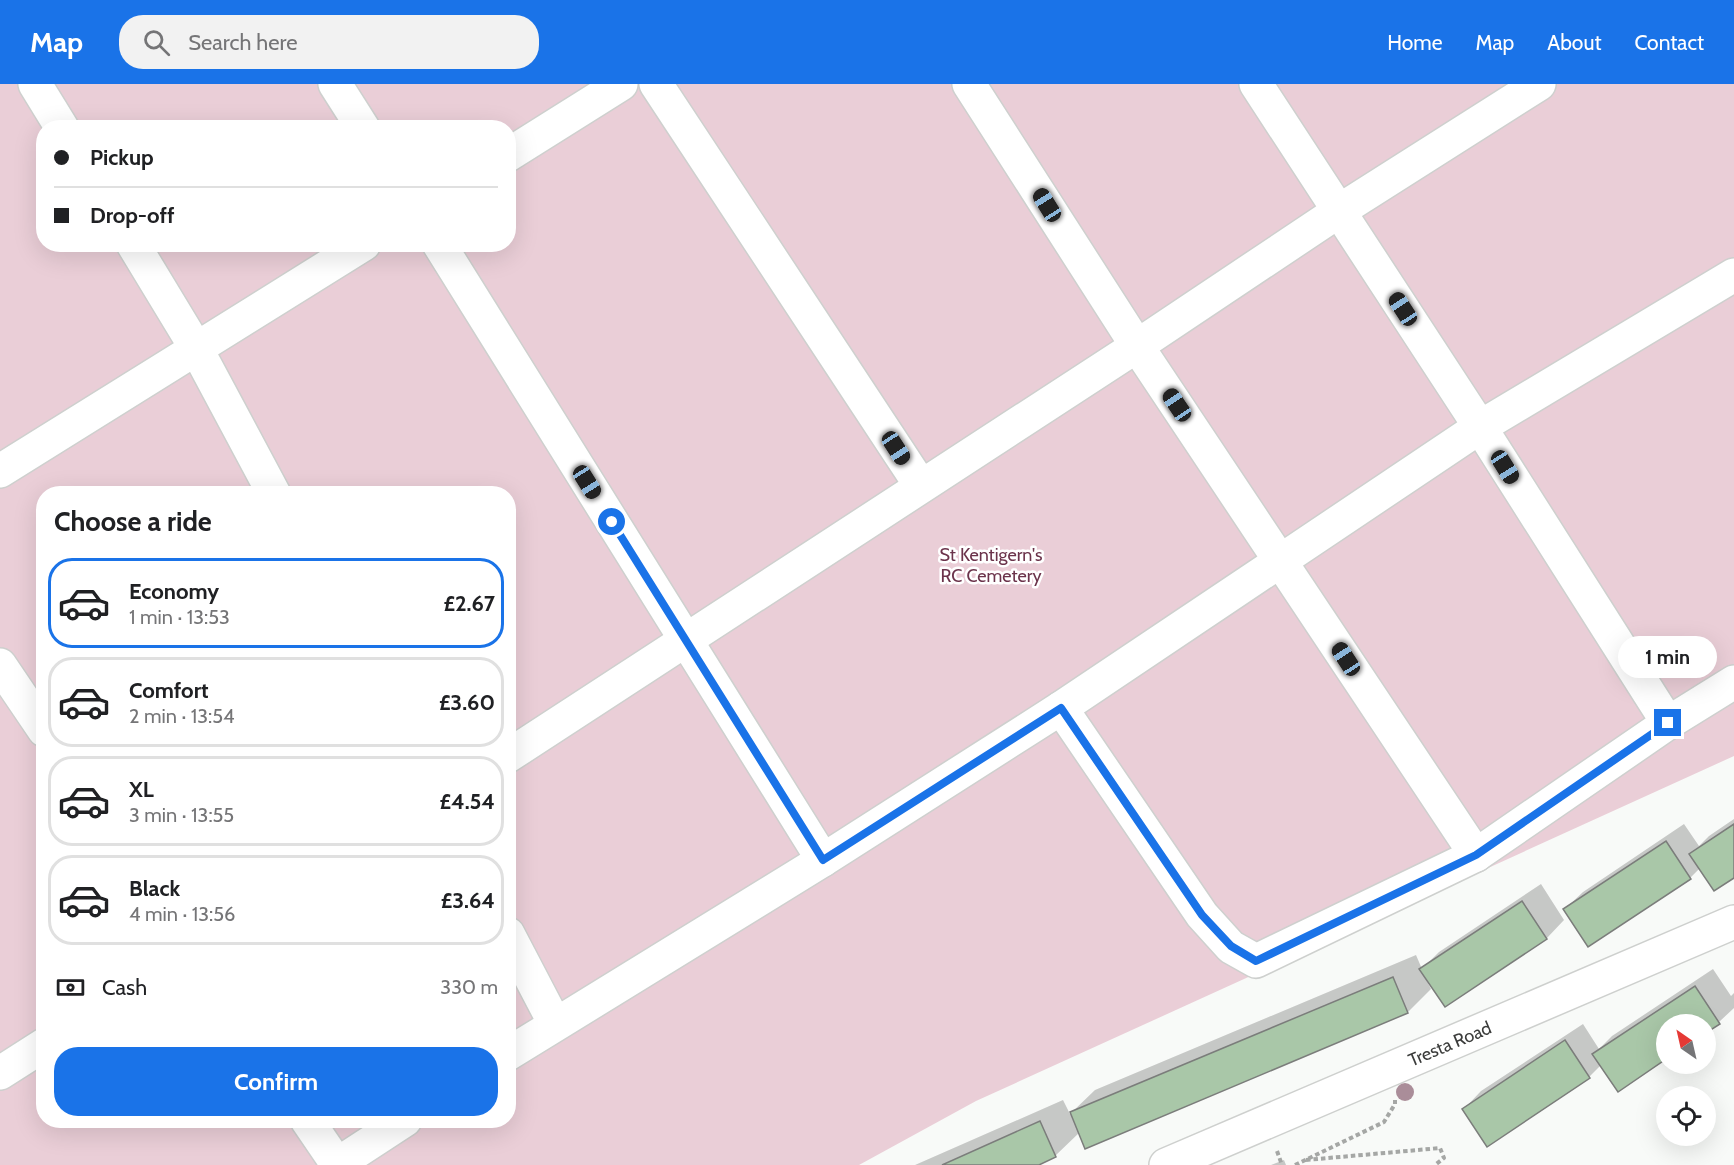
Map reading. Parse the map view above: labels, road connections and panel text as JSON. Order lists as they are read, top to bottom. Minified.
{"streets":{"street":["Tresta Road"]},"parks":["St Kentigern's RC Cemetery"],"north":"top left","page":{"header":"Map","search":"Search here","nav":["Home","Map","About","Contact"],"banner":["Pickup","Drop-off"],"heading":"Choose a ride","list":[{"name":"Economy","note":"1 min · 13:53","value":"£2.67"},{"name":"Comfort","note":"2 min · 13:54","value":"£3.60"},{"name":"XL","note":"3 min · 13:55","value":"£4.54"},{"name":"Black","note":"4 min · 13:56","value":"£3.64"}],"bubble":"1 min","pay":["Cash","330 m"],"buttons":"Confirm"}}
